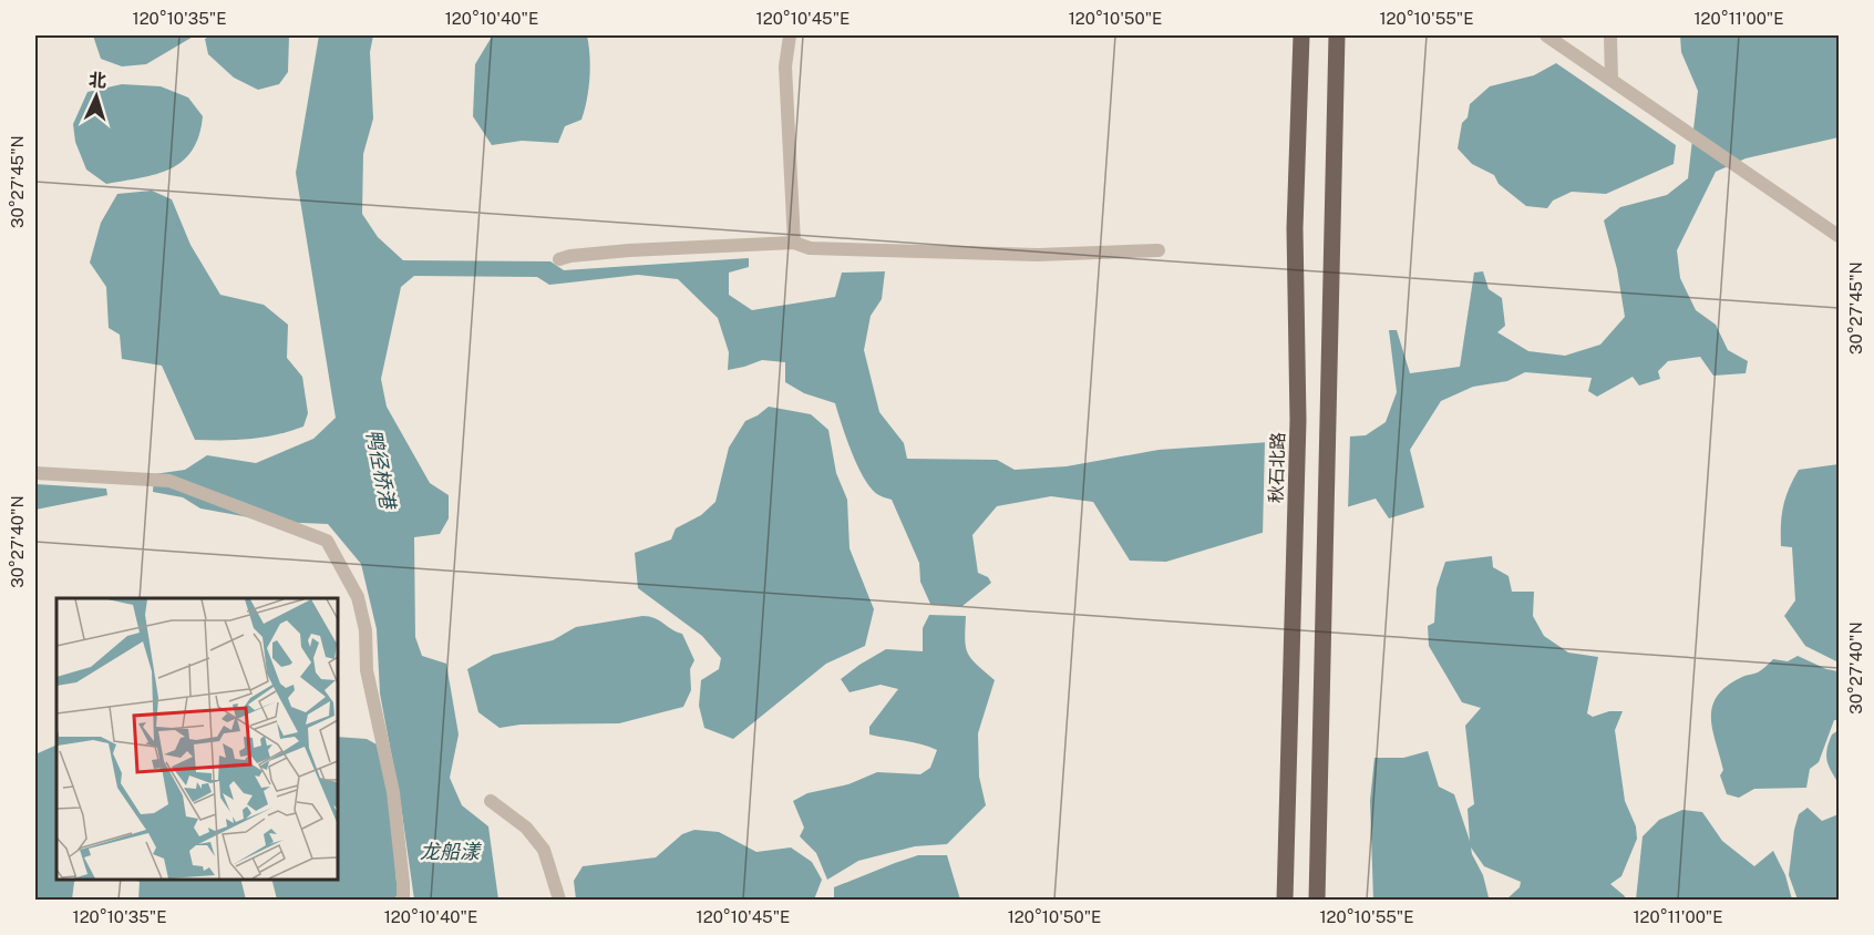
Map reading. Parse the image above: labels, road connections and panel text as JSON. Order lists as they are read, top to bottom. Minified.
{"streets":{"main road":["秋石北路"]},"water":["鸭径桥港","龙船漾"],"north":"top","coordinates":["120°10'35\"E","120°10'40\"E","120°10'45\"E","120°10'50\"E","120°10'55\"E","120°11'00\"E","30°27'45\"N","30°27'40\"N"]}
